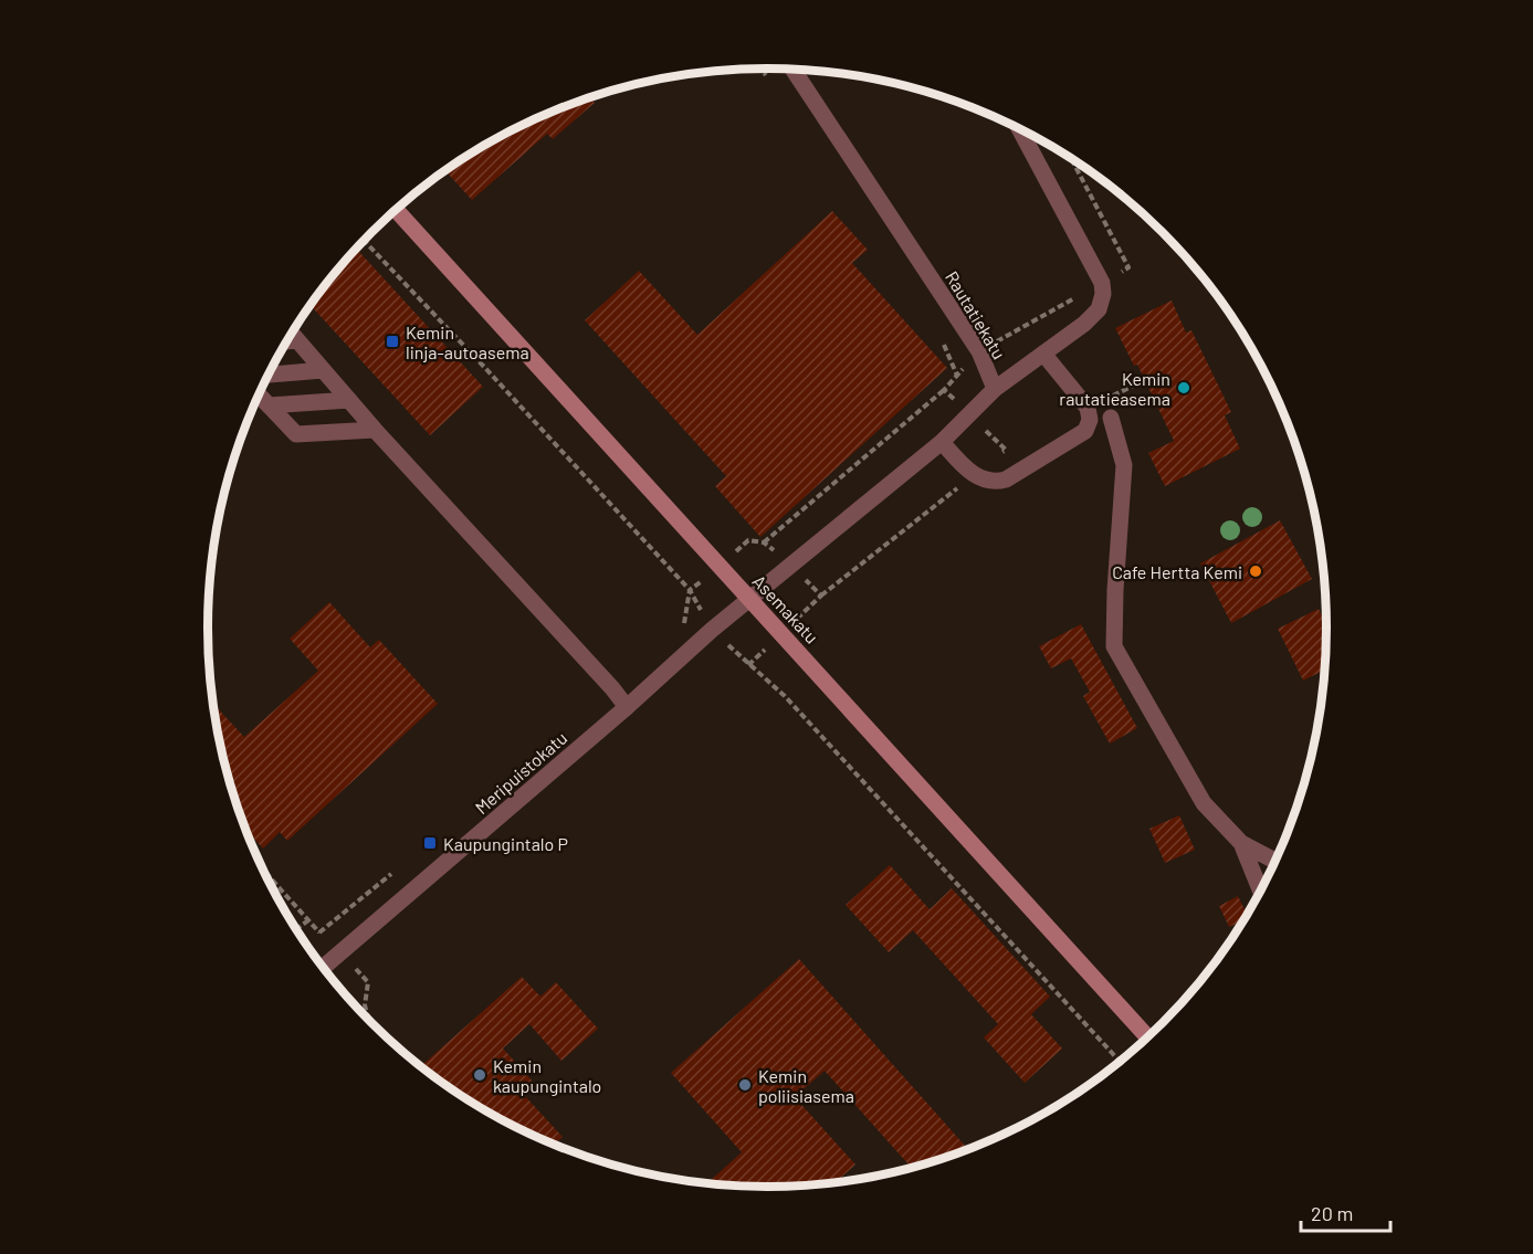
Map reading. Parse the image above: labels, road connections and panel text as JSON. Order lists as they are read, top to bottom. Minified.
{"streets":{"main road":["Asemakatu"],"street":["Rautatiekatu","Meripuistokatu"]},"crossings":[["Rautatiekatu","Asemakatu"],["Rautatiekatu","Meripuistokatu"],["Asemakatu","Meripuistokatu"]],"places":{"transit":["Kemin linja-autoasema","Kaupungintalo P"],"other":["Kemin rautatieasema","Cafe Hertta Kemi","Kemin kaupungintalo","Kemin poliisiasema"]},"scale_bar":"20 m"}
